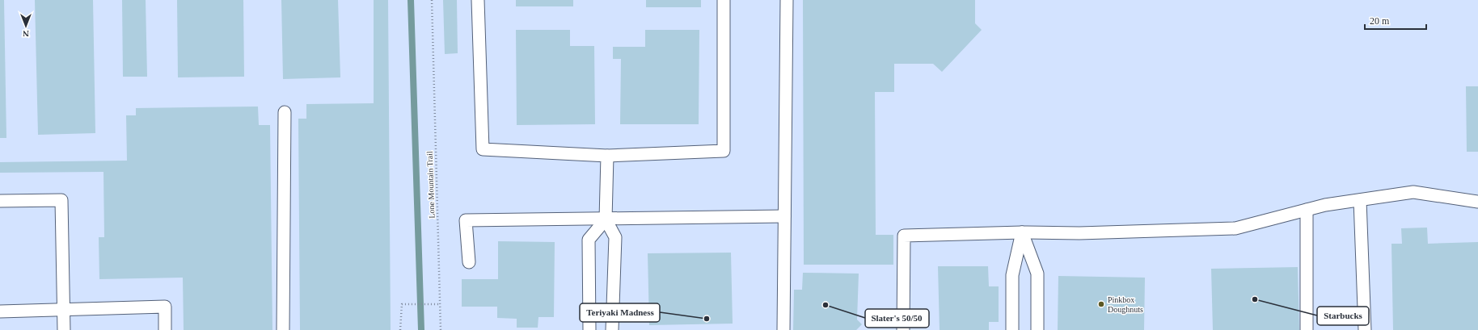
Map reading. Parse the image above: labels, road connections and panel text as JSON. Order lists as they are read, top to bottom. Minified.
{"streets":{"path":["Lone Mountain Trail"]},"places":["Starbucks","Pinkbox Doughnuts","Slater's 50/50","Teriyaki Madness"],"scale_bar":"20 m","north":"bottom"}
